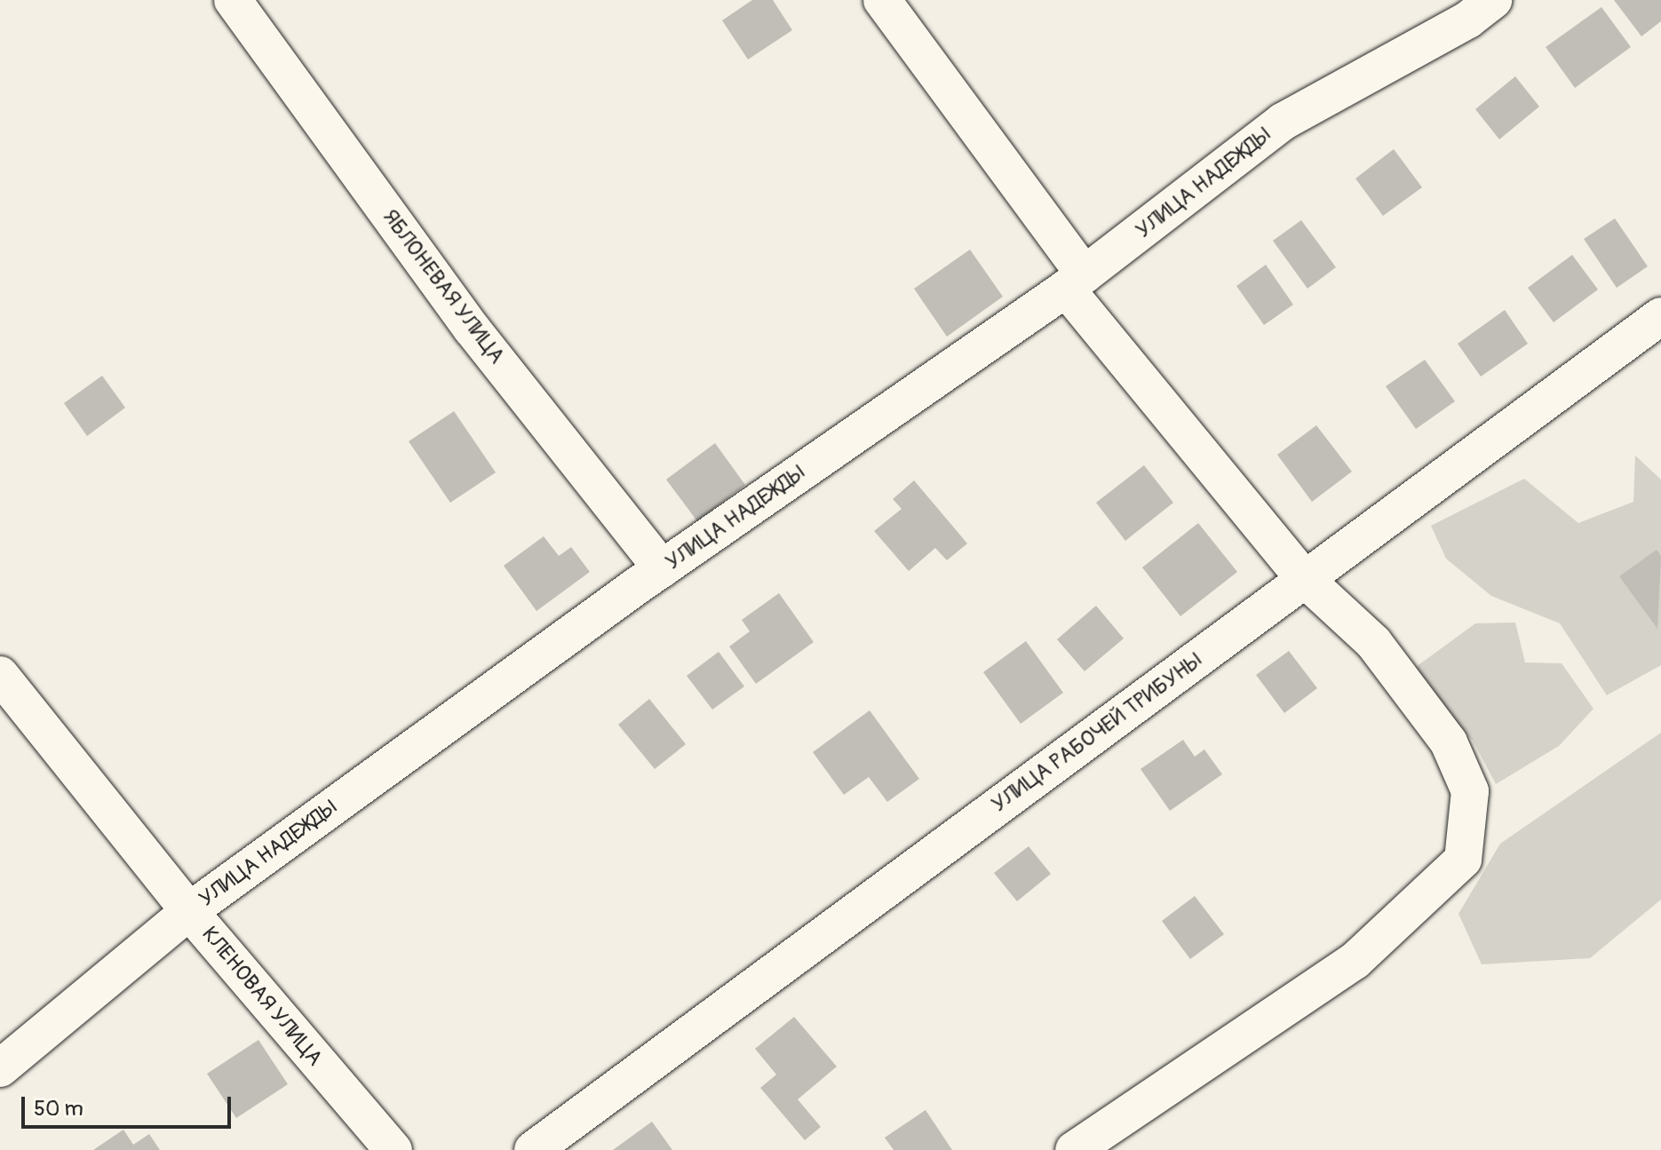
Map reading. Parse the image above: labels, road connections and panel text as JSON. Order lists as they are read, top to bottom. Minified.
{"streets":{"street":["УЛИЦА НАДЕЖДЫ","ЯБЛОНЕВАЯ УЛИЦА","УЛИЦА РАБОЧЕЙ ТРИБУНЫ","КЛЕНОВАЯ УЛИЦА"]},"crossings":[["УЛИЦА НАДЕЖДЫ","ЯБЛОНЕВАЯ УЛИЦА"],["УЛИЦА НАДЕЖДЫ","КЛЕНОВАЯ УЛИЦА"]],"scale_bar":"50 m"}
